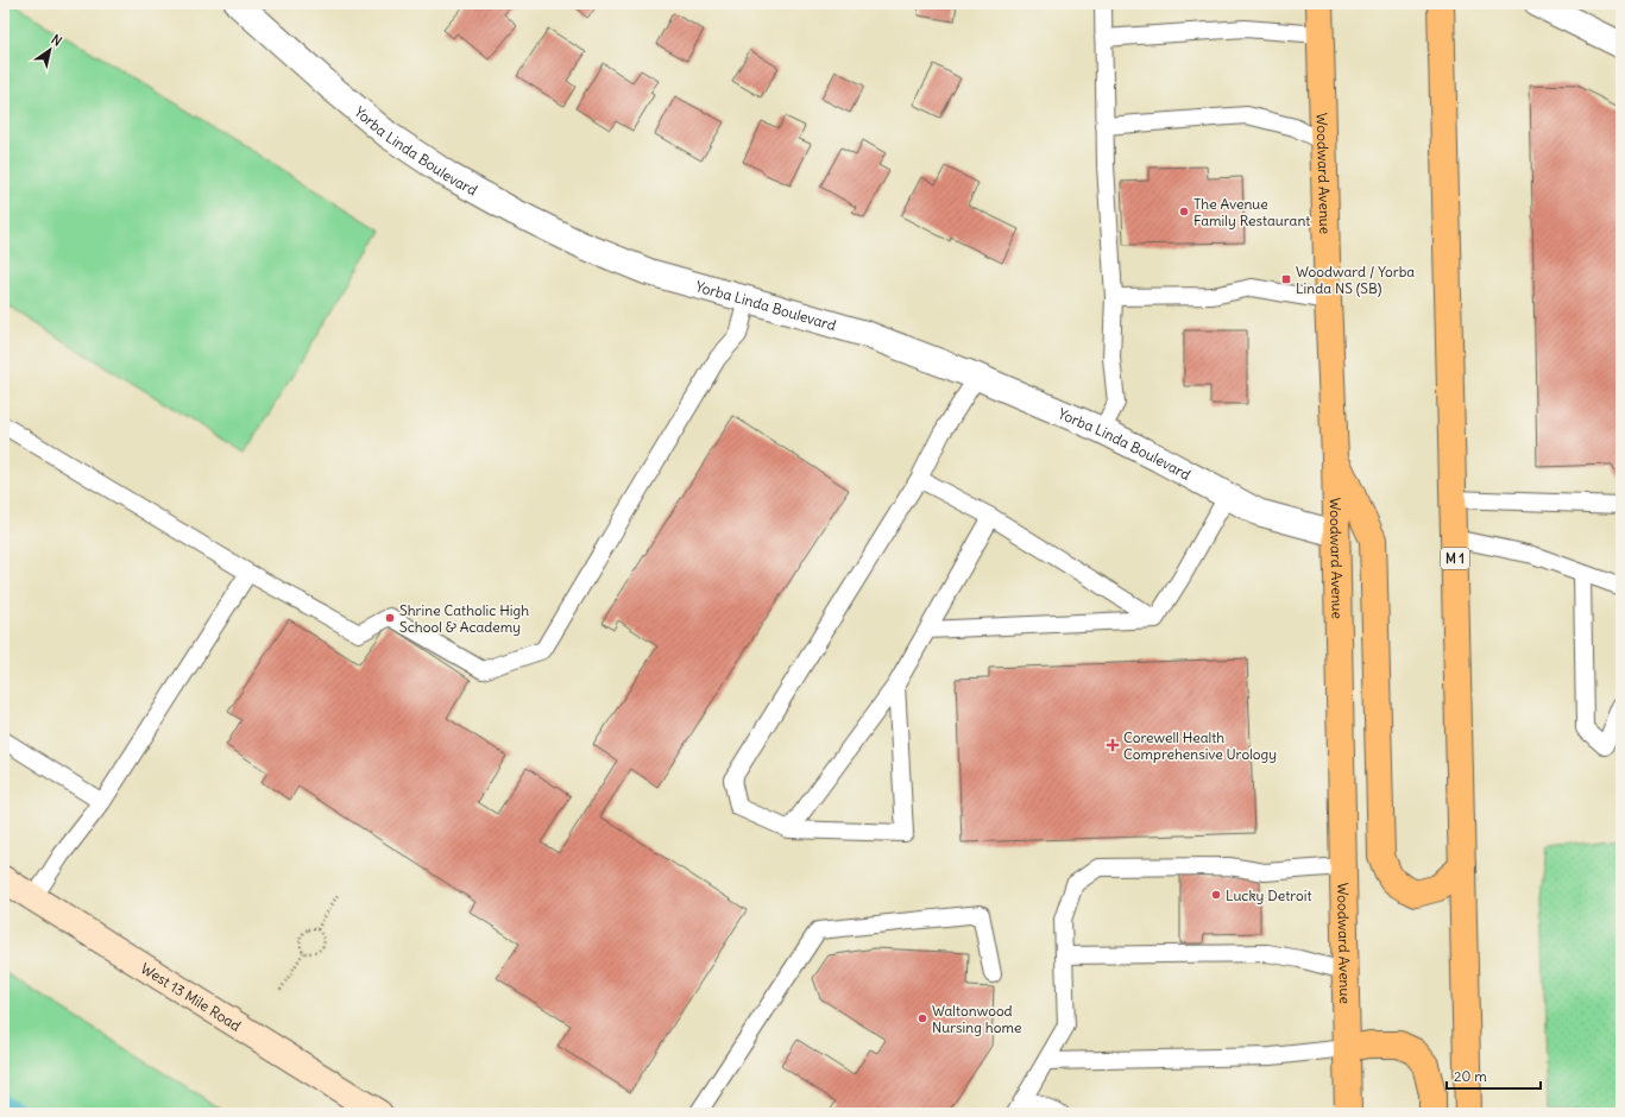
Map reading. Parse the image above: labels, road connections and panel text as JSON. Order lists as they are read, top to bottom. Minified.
{"streets":{"main road":["Woodward Avenue","M 1","West 13 Mile Road"],"street":["Yorba Linda Boulevard"]},"crossings":[["Yorba Linda Boulevard","Woodward Avenue"]],"places":{"other":["The Avenue Family Restaurant","Shrine Catholic High School & Academy","Lucky Detroit","Waltonwood Nursing home"],"transit":["Woodward / Yorba Linda NS (SB)"],"health":["Corewell Health Comprehensive Urology"]},"scale_bar":"20 m","north":"top right"}
